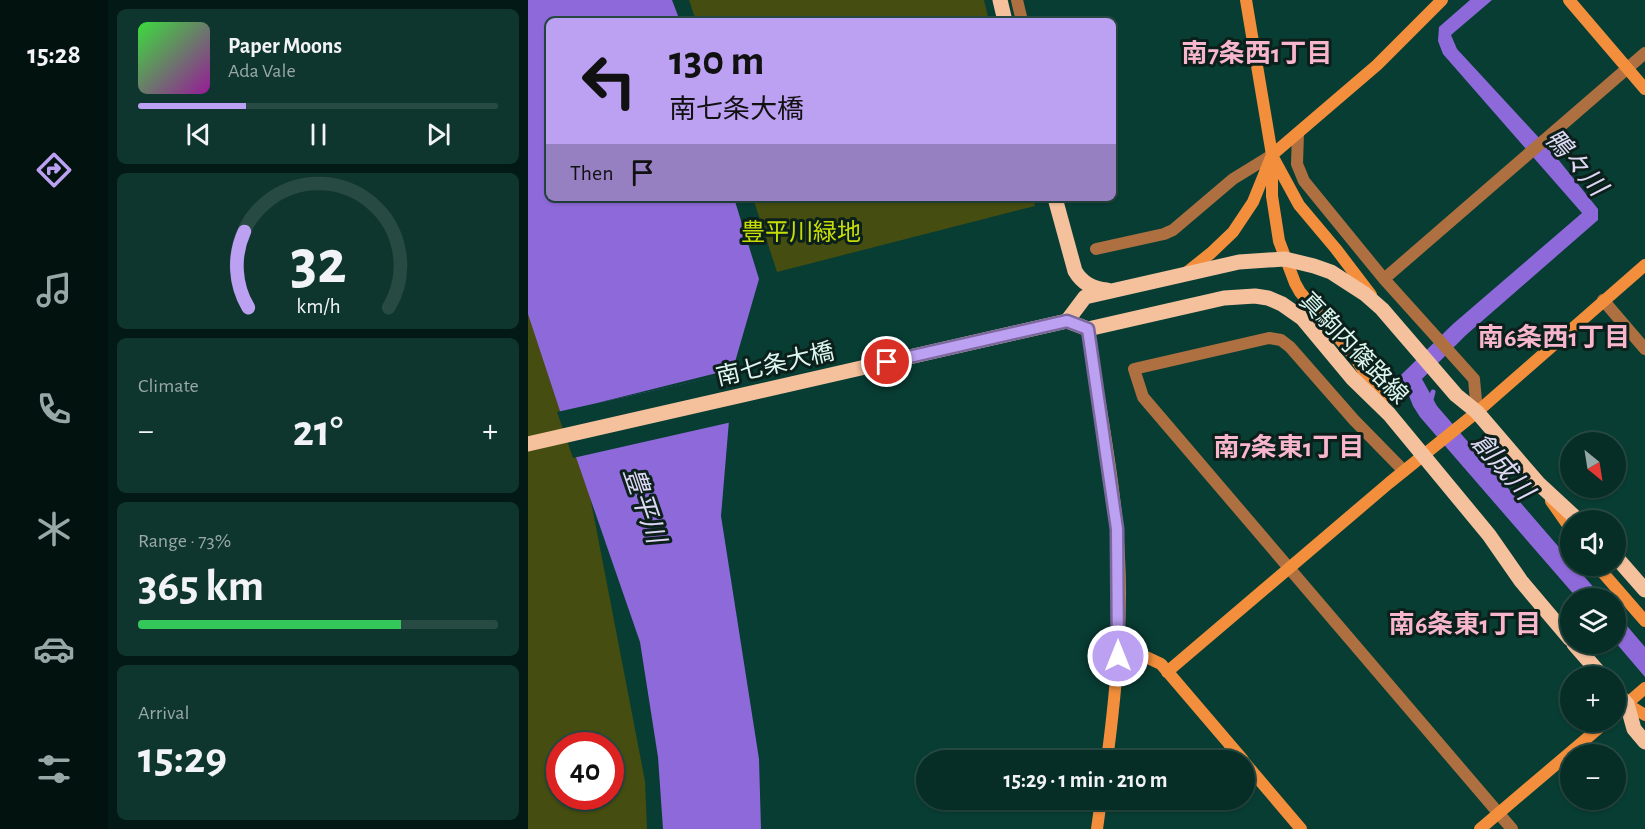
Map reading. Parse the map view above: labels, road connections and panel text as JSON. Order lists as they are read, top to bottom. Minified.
{"streets":{"main road":["真駒内篠路線","南七条大橋"]},"crossings":[["真駒内篠路線","南七条大橋"]],"districts":["南7条西1丁目","南6条西1丁目","南7条東1丁目","南6条東1丁目"],"water":["鴨々川","創成川","豊平川"],"parks":["豊平川緑地"],"north":"bottom right","page":{"tabs":"15:28","turn":["130 m","南七条大橋"],"song":["Paper Moons","Ada Vale"],"then":"Then","tile":["Climate",["Range · 73%","365 km"],["Arrival","15:29"]],"heat":["−","21°","+"],"map_buttons":["+","−"],"limit":"40","trip":"15:29 · 1 min · 210 m","gauge":["32","km/h"]}}
